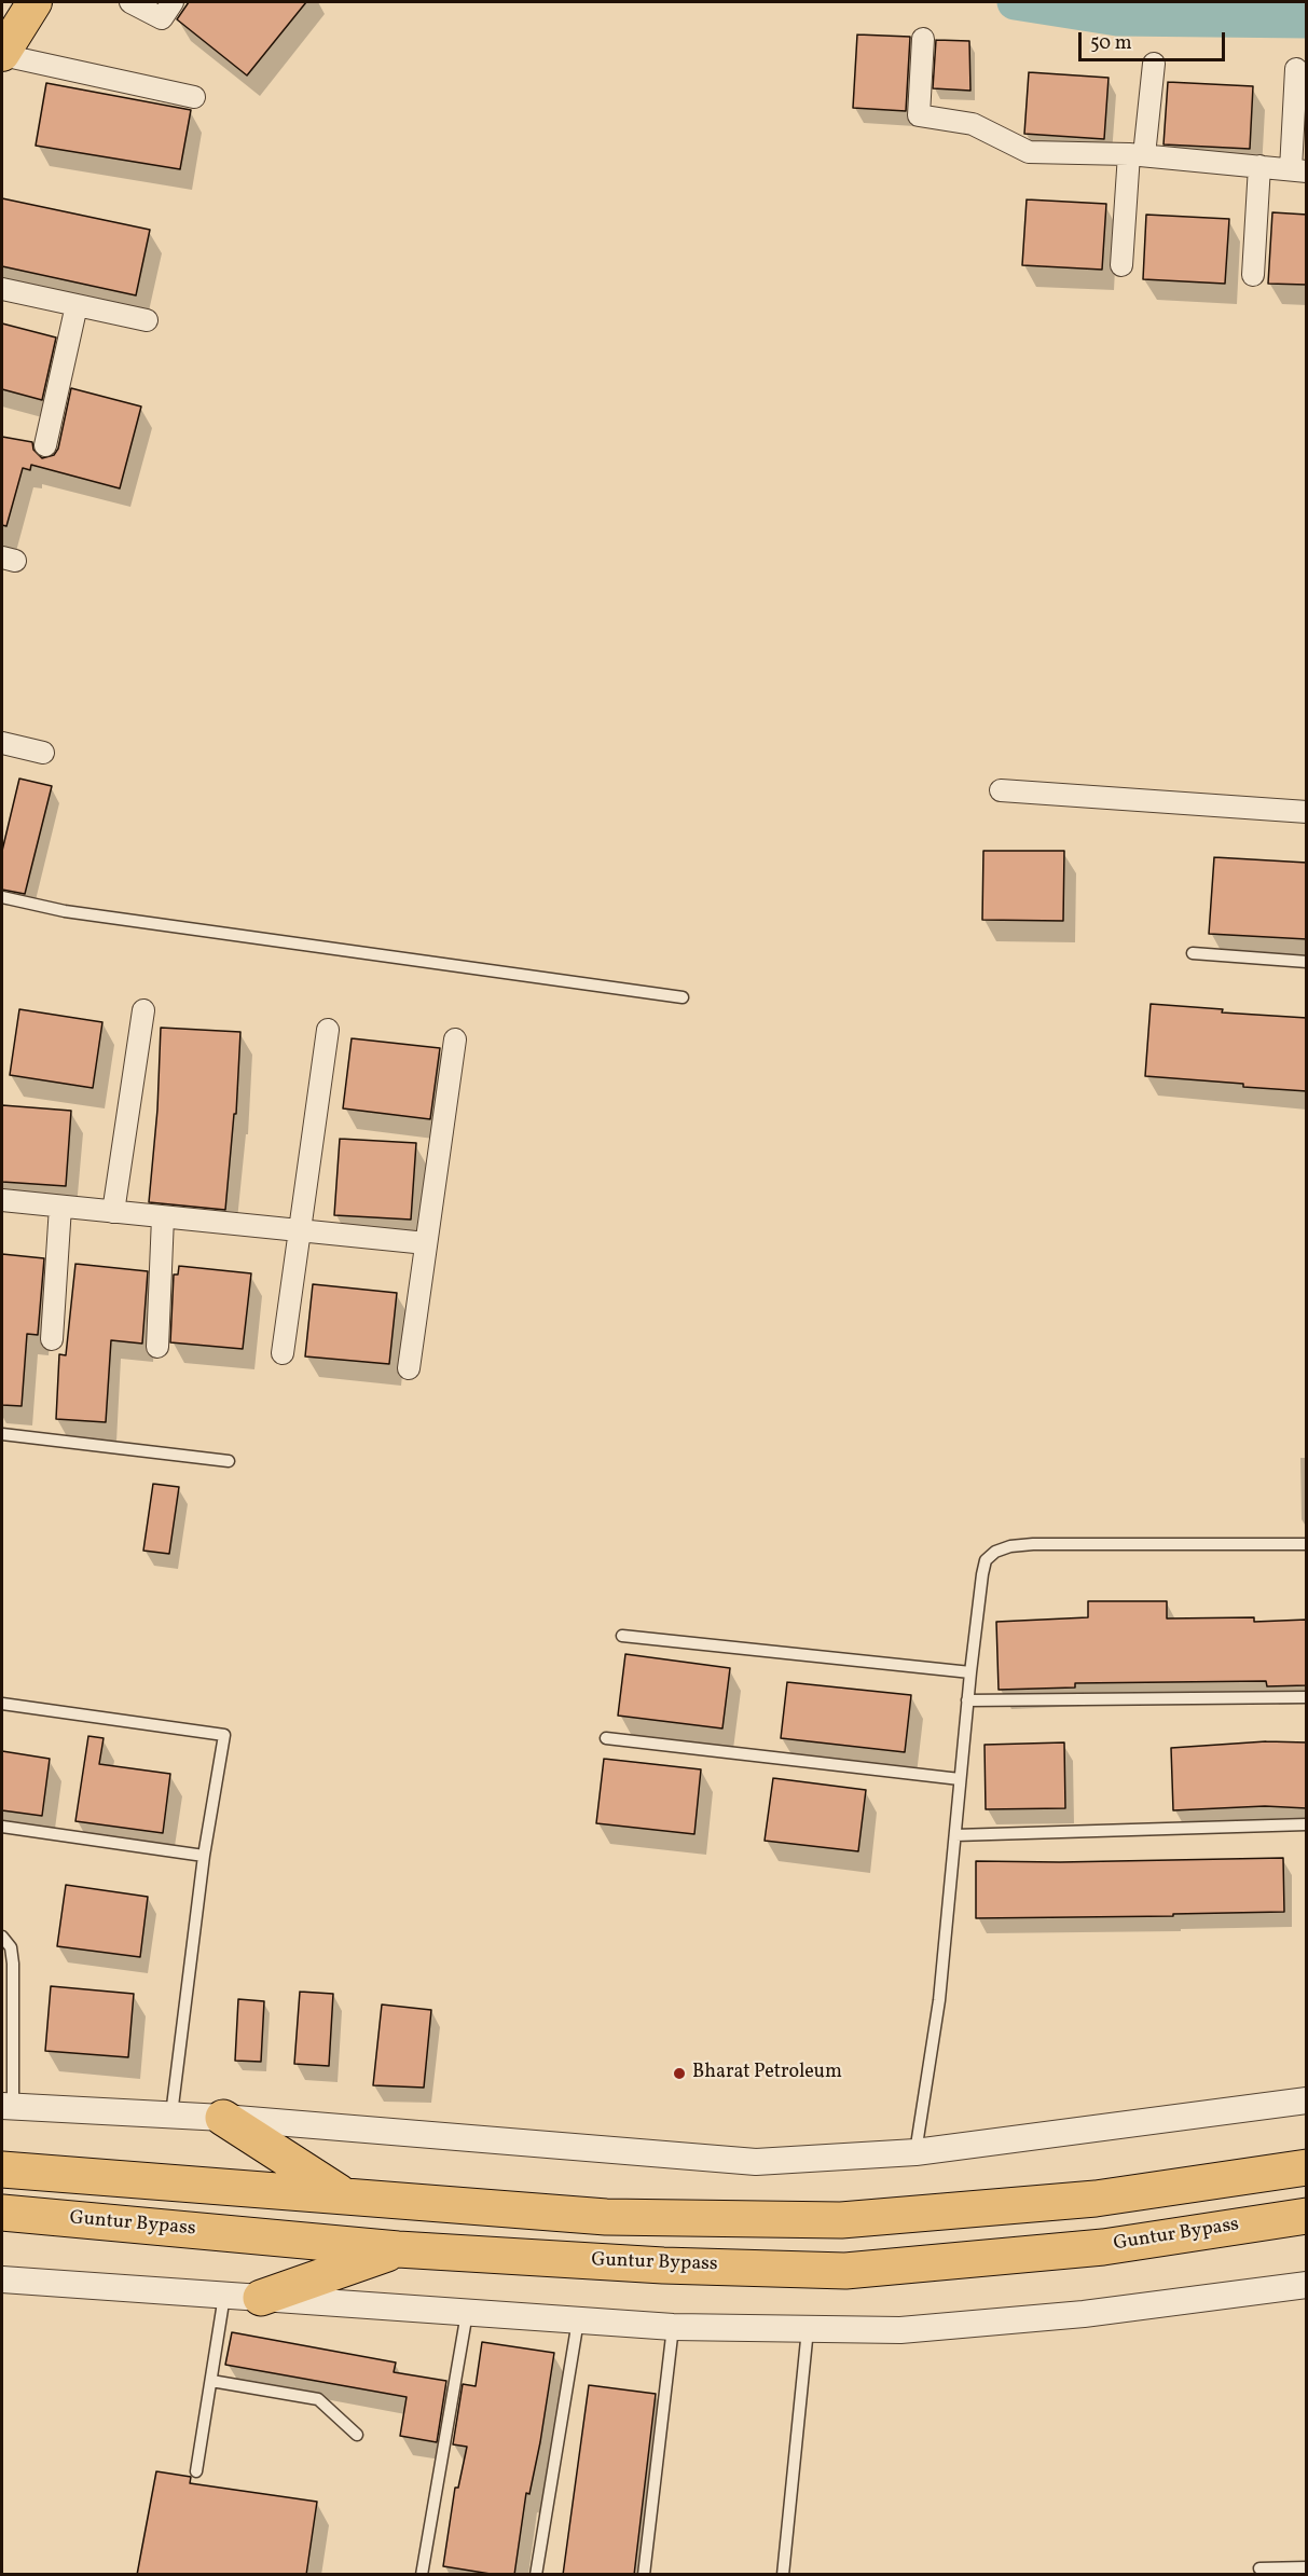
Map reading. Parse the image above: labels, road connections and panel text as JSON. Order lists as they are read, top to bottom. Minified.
{"streets":{"highway":["Guntur Bypass"]},"places":["Bharat Petroleum"],"scale_bar":"50 m"}
